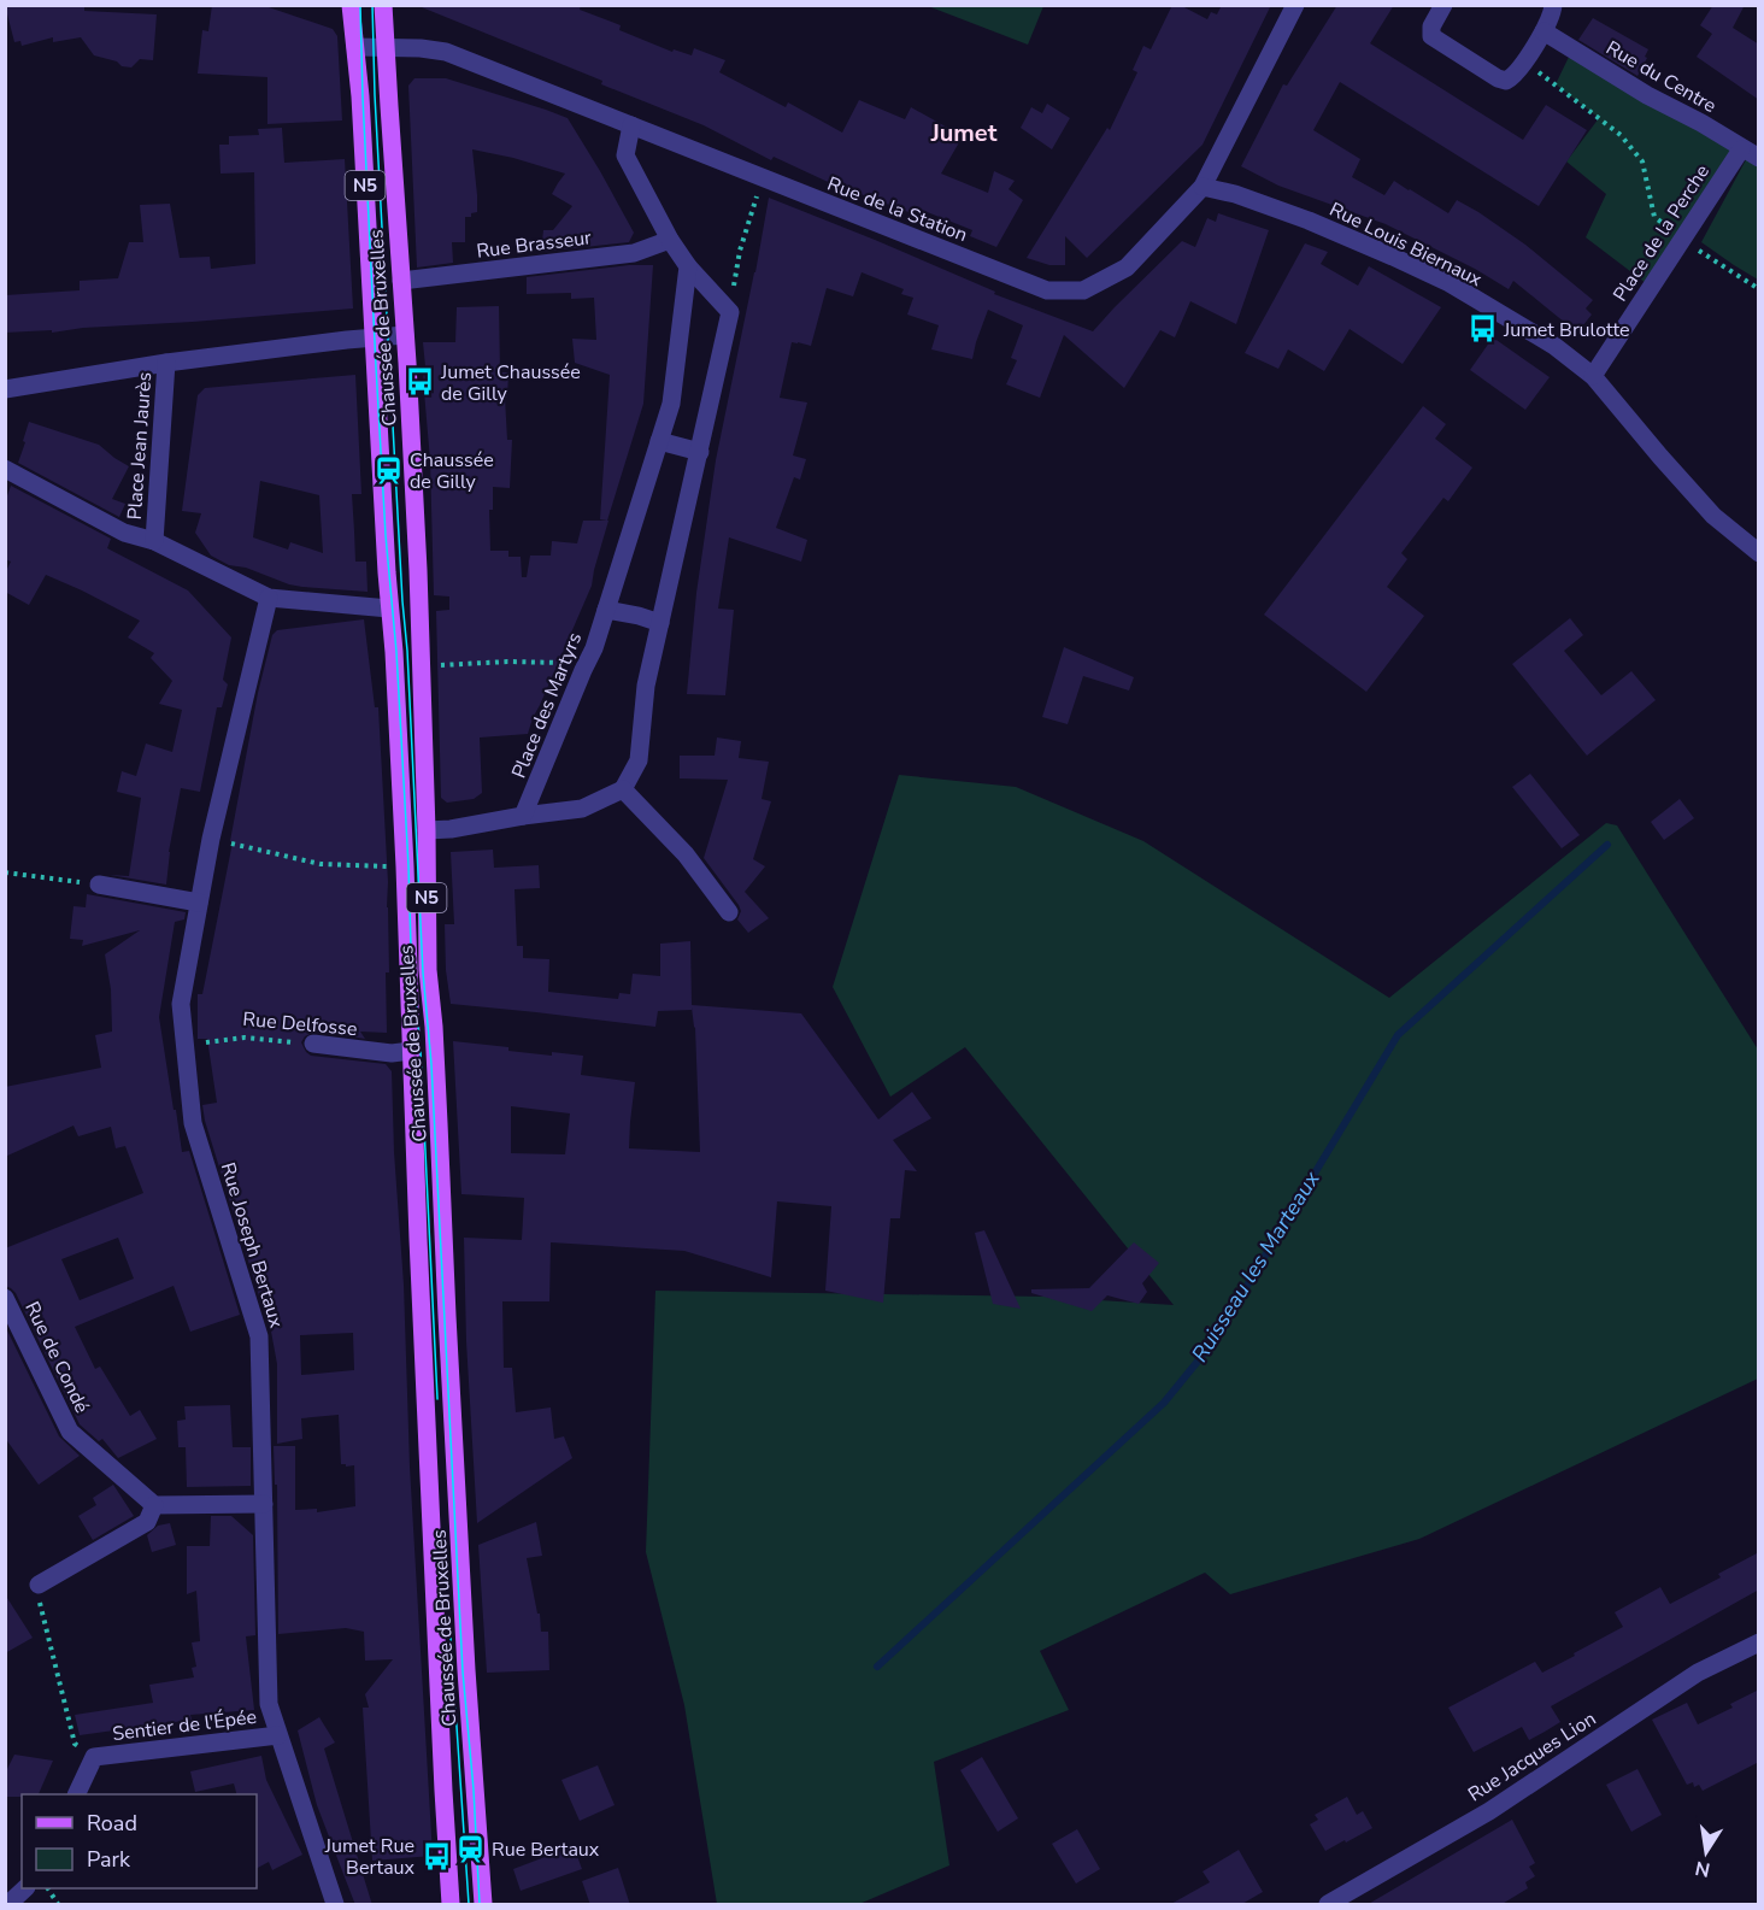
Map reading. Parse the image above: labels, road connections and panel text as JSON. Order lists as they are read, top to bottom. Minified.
{"streets":{"main road":["N5","Chaussée de Bruxelles"],"street":["Rue du Centre","Rue de la Station","Place de la Perche","Rue Brasseur","Rue Louis Biernaux","Place Jean Jaurès","Place des Martyrs","Rue Delfosse","Rue Joseph Bertaux","Rue de Condé","Sentier de l'Épée","Rue Jacques Lion"]},"crossings":[["Rue du Centre","Place de la Perche"],["Rue de la Station","Rue Louis Biernaux"],["Rue de la Station","Chaussée de Bruxelles"],["Place de la Perche","Rue Louis Biernaux"],["Rue Brasseur","Chaussée de Bruxelles"],["Chaussée de Bruxelles","Place Jean Jaurès"],["Chaussée de Bruxelles","Rue Delfosse"],["Rue Delfosse","Rue Joseph Bertaux"],["Rue Joseph Bertaux","Sentier de l'Épée"]],"districts":["Jumet"],"water":["Ruisseau les Marteaux"],"places":{"bus stop":["Jumet Brulotte","Jumet Chaussée de Gilly","Jumet Rue Bertaux"],"station":["Chaussée de Gilly","Rue Bertaux"]},"legend":["Road","Park"],"north":"bottom"}
